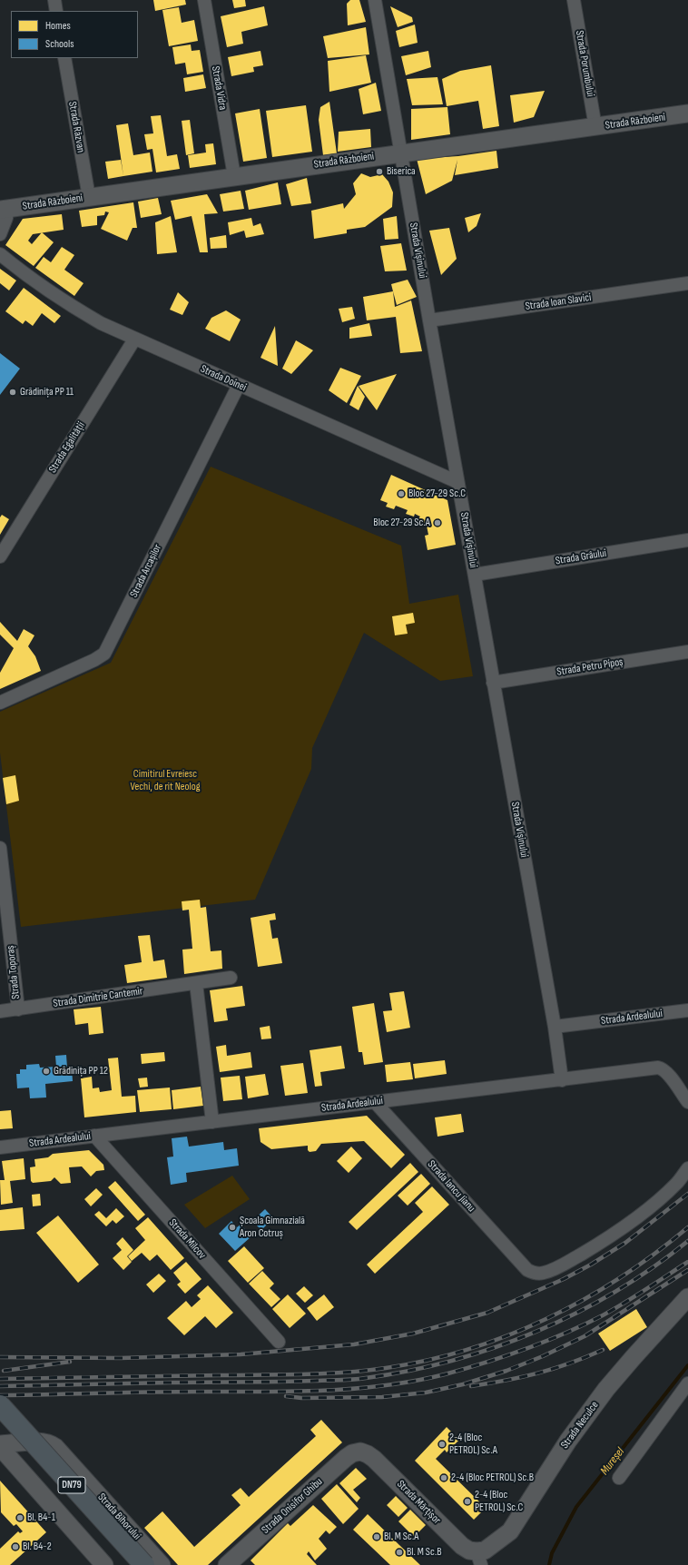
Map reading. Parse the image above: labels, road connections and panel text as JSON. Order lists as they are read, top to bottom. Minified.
{"streets":{"main road":["DN79"],"street":["Strada Porumbului","Strada Vidra","Strada Războieni","Strada Răzvan","Strada Vișinului","Strada Ioan Slavici","Strada Doinei","Strada Egalității","Strada Grâului","Strada Arcașilor","Strada Petru Pipoș","Strada Toporaș","Strada Dimitrie Cantemir","Strada Ardealului","Strada Iancu Jianu","Strada Milcov","Strada Neculce","Strada Mărțișor","Strada Onisifor Ghibu","Strada Bihorului"]},"crossings":[["Strada Porumbului","Strada Războieni"],["Strada Vidra","Strada Războieni"],["Strada Războieni","Strada Răzvan"],["Strada Războieni","Strada Vișinului"],["Strada Vișinului","Strada Ioan Slavici"],["Strada Vișinului","Strada Doinei"],["Strada Vișinului","Strada Grâului"],["Strada Vișinului","Strada Petru Pipoș"],["Strada Vișinului","Strada Ardealului"],["Strada Doinei","Strada Egalității"],["Strada Doinei","Strada Arcașilor"],["Strada Toporaș","Strada Dimitrie Cantemir"],["Strada Ardealului","Strada Iancu Jianu"],["Strada Ardealului","Strada Milcov"],["Strada Neculce","Strada Mărțișor"],["Strada Mărțișor","Strada Onisifor Ghibu"]],"water":["Mureșel"],"parks":["Cimitirul Evreiesc Vechi, de rit Neolog"],"places":["Biserica","Grădinița PP 11","Bloc 27-29 Sc.C","Bloc 27-29 Sc.A","Grădinița PP 12","Școala Gimnazială Aron Cotruș","2-4 (Bloc PETROL) Sc.A","2-4 (Bloc PETROL) Sc.B","2-4 (Bloc PETROL) Sc.C","Bl. B4-1","Bl. M Sc.A","Bl. B4-2","Bl. M Sc.B"],"legend":["Homes","Schools"]}
